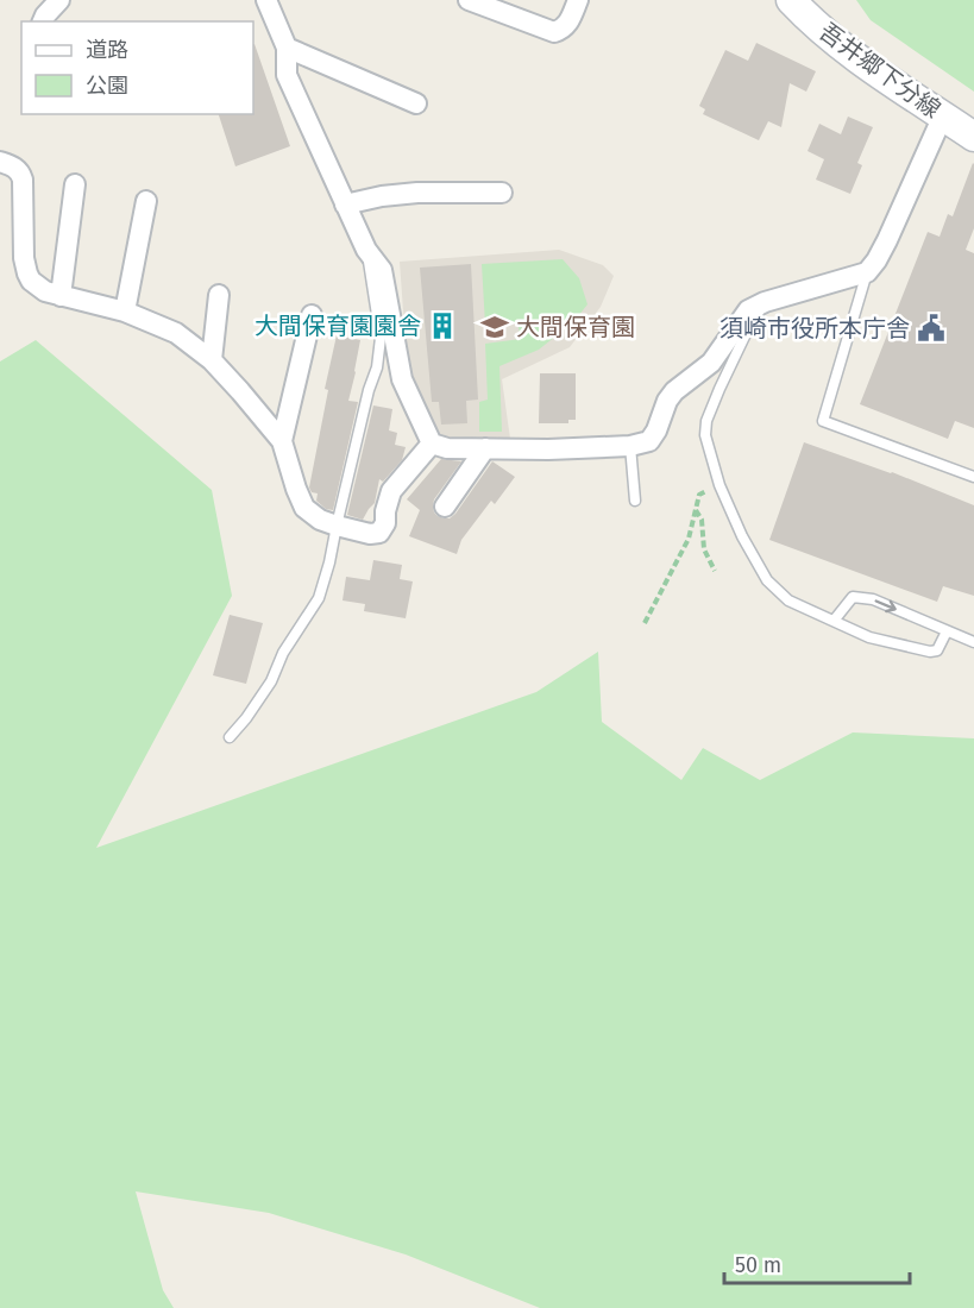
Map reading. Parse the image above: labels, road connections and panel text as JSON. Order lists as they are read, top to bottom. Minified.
{"streets":{"main road":["吾井郷下分線"]},"places":{"building":["大間保育園園舎"],"school or university":["大間保育園"],"public building":["須崎市役所本庁舎"]},"legend":["道路","公園"],"scale_bar":"50 m"}
